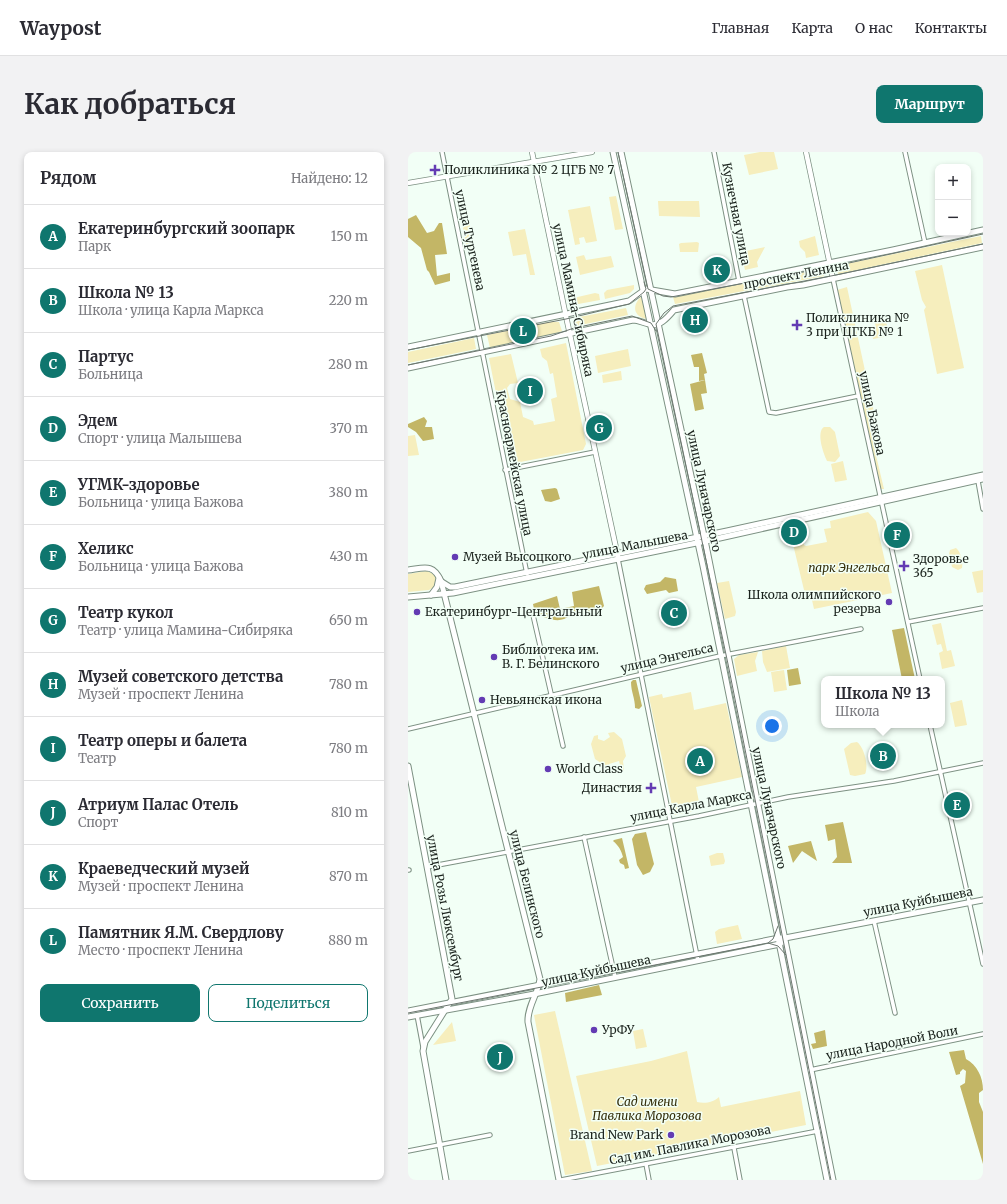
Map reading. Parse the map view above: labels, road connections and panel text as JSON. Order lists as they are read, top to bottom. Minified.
{"streets":{"main road":["проспект Ленина","улица Луначарского","улица Малышева","улица Белинского","улица Куйбышева","улица Розы Люксембург"],"street":["Кузнечная улица","улица Тургенева","улица Мамина-Сибиряка","улица Бажова","Красноармейская улица","улица Энгельса","улица Карла Маркса","улица Народной Воли","Сад им. Павлика Морозова"]},"crossings":[["Кузнечная улица","проспект Ленина"],["улица Тургенева","Красноармейская улица"],["проспект Ленина","улица Бажова"],["проспект Ленина","улица Луначарского"],["улица Мамина-Сибиряка","улица Малышева"],["улица Бажова","улица Малышева"],["Красноармейская улица","улица Малышева"],["улица Луначарского","улица Малышева"],["улица Луначарского","улица Энгельса"],["улица Луначарского","улица Карла Маркса"],["улица Луначарского","улица Куйбышева"],["улица Луначарского","улица Народной Воли"],["улица Луначарского","Сад им. Павлика Морозова"],["улица Малышева","улица Белинского"],["улица Энгельса","улица Белинского"],["улица Карла Маркса","улица Белинского"],["улица Карла Маркса","улица Розы Люксембург"],["улица Белинского","улица Куйбышева"],["улица Белинского","Сад им. Павлика Морозова"],["улица Куйбышева","улица Розы Люксембург"]],"parks":["парк Энгельса","Сад имени Павлика Морозова"],"places":{"health":["Поликлиника № 2 ЦГБ № 7","Поликлиника № 3 при ЦГКБ № 1","Здоровье 365","Династия"],"other":["Музей Высоцкого","Школа олимпийского резерва","Екатеринбург-Центральный","Библиотека им. В. Г. Белинского","Невьянская икона","World Class","УрФУ","Brand New Park"]},"page":{"header":"Waypost","nav":["Главная","Карта","О нас","Контакты"],"buttons":["Маршрут",["Сохранить","Поделиться"]],"title":"Как добраться","heading":["Рядом","Найдено: 12"],"map_buttons":["+","−"],"list":[{"mark":"A","name":"Екатеринбургский зоопарк","note":"Парк","value":"150 m"},{"mark":"B","name":"Школа № 13","note":"Школа · улица Карла Маркса","value":"220 m"},{"mark":"C","name":"Партус","note":"Больница","value":"280 m"},{"mark":"D","name":"Эдем","note":"Спорт · улица Малышева","value":"370 m"},{"mark":"E","name":"УГМК-здоровье","note":"Больница · улица Бажова","value":"380 m"},{"mark":"F","name":"Хеликс","note":"Больница · улица Бажова","value":"430 m"},{"mark":"G","name":"Театр кукол","note":"Театр · улица Мамина-Сибиряка","value":"650 m"},{"mark":"H","name":"Музей советского детства","note":"Музей · проспект Ленина","value":"780 m"},{"mark":"I","name":"Театр оперы и балета","note":"Театр","value":"780 m"},{"mark":"J","name":"Атриум Палас Отель","note":"Спорт","value":"810 m"},{"mark":"K","name":"Краеведческий музей","note":"Музей · проспект Ленина","value":"870 m"},{"mark":"L","name":"Памятник Я.М. Свердлову","note":"Место · проспект Ленина","value":"880 m"}],"pins":["K","H","L","I","G","D","F","C","B","A","E","J"],"popup":["Школа № 13","Школа"]}}
